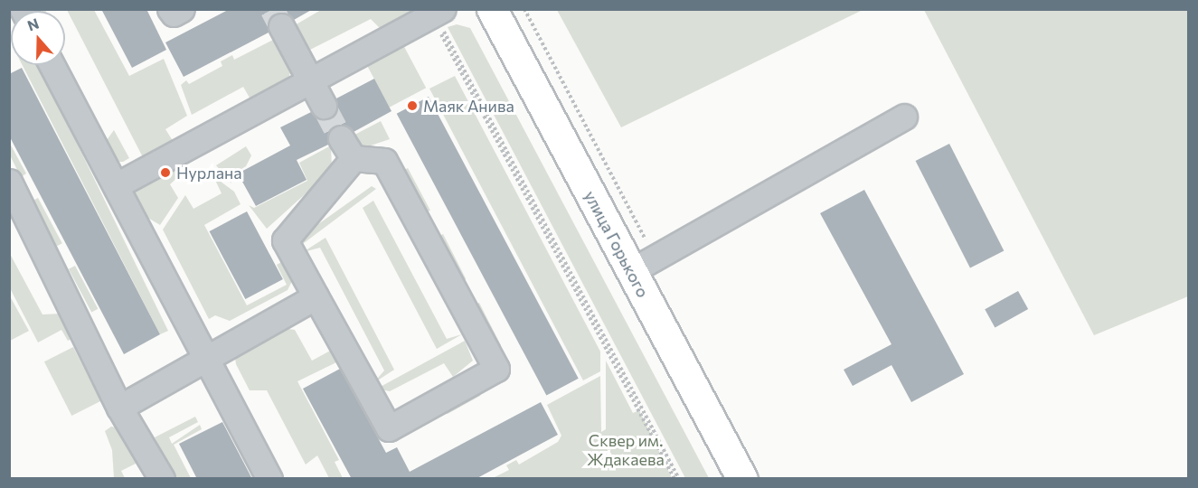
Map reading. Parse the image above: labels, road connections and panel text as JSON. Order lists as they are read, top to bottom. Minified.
{"streets":{"main road":["улица Горького"]},"parks":["Сквер им. Ждакаева"],"places":["Маяк Анива","Нурлана"],"north":"top"}
